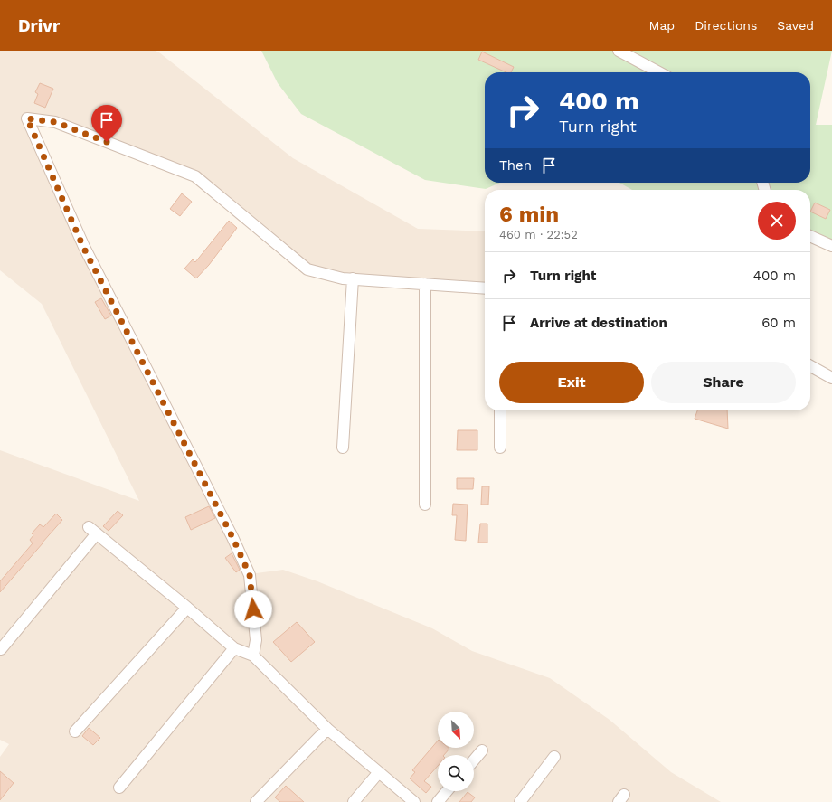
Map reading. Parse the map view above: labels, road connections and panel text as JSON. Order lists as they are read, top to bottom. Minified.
{"north":"bottom right","page":{"header":"Drivr","nav":["Map","Directions","Saved"],"turn":["400 m","Turn right"],"then":"Then","heading":["6 min","460 m · 22:52"],"list":[{"name":"Turn right","value":"400 m"},{"name":"Arrive at destination","value":"60 m"}],"buttons":["Exit","Share"]}}
